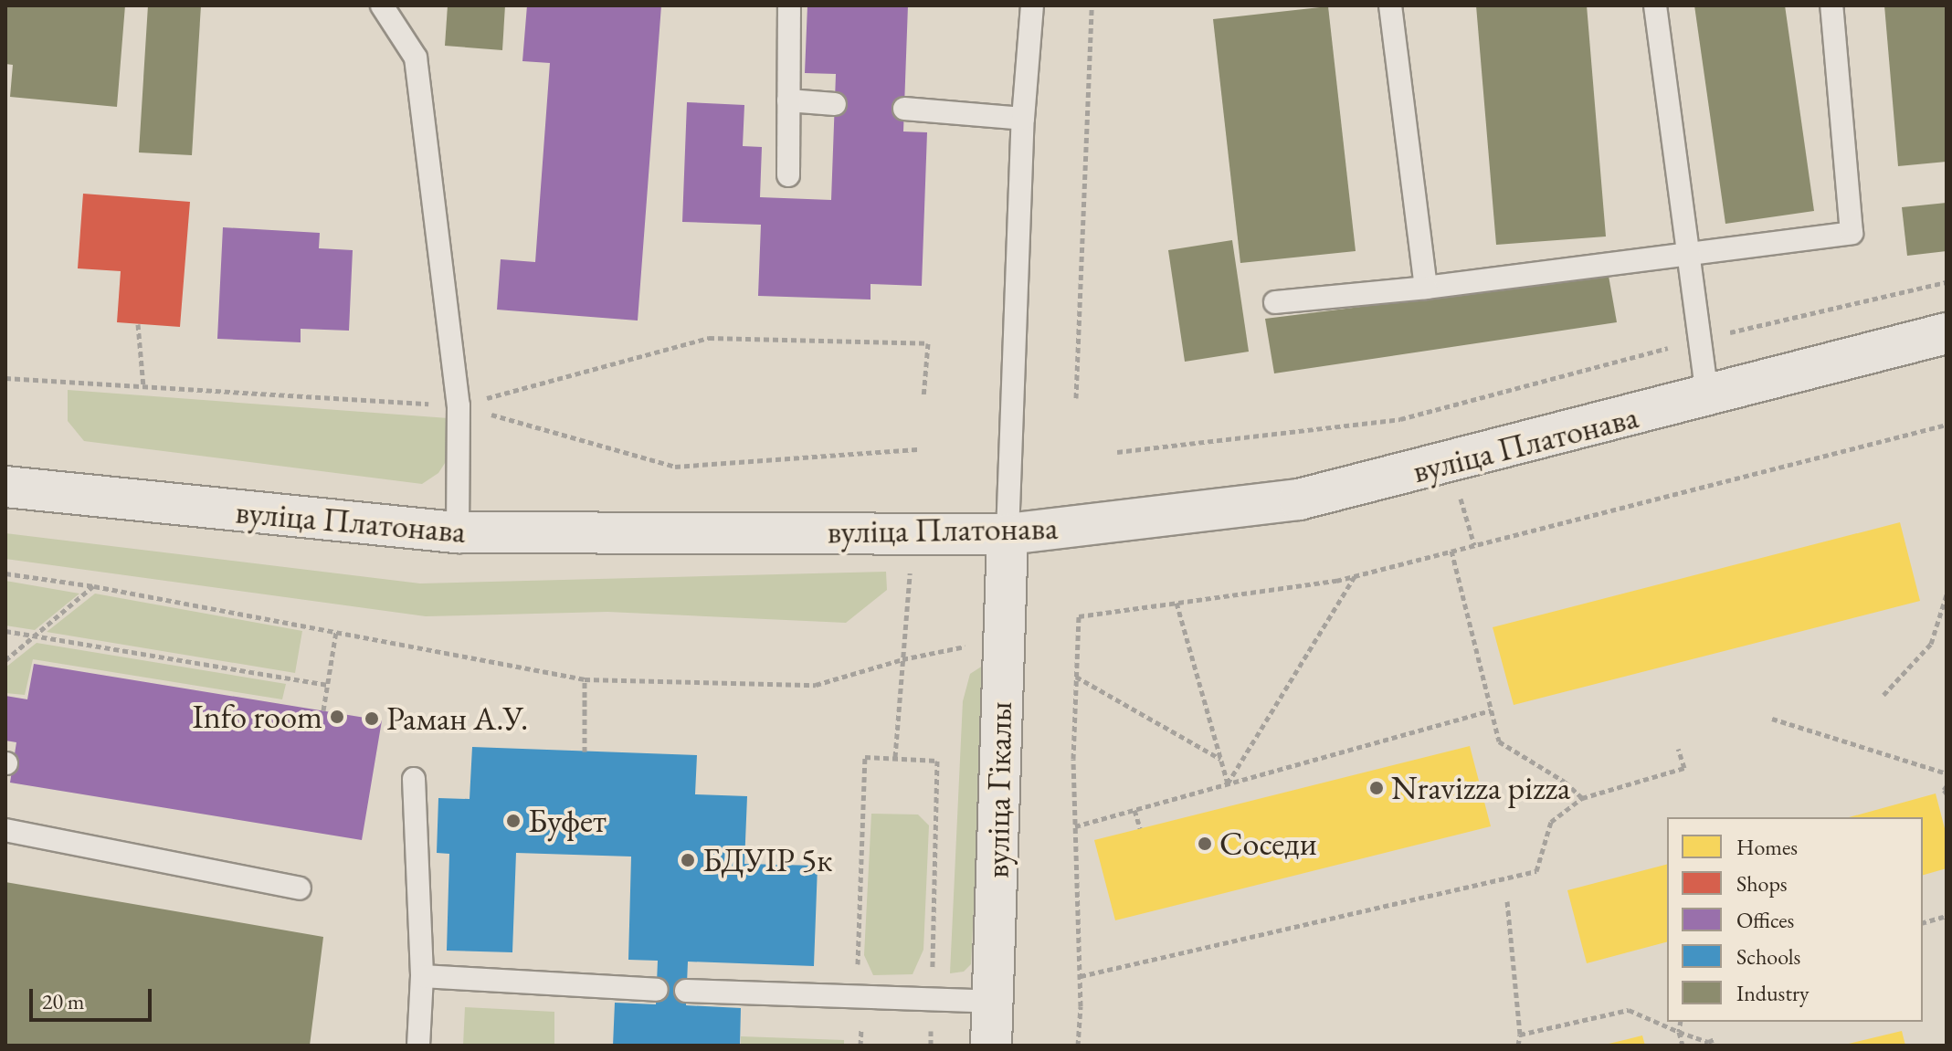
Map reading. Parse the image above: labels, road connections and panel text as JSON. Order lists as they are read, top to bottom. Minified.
{"streets":{"main road":["вуліца Платонава","вуліца Гікалы"]},"crossings":[["вуліца Платонава","вуліца Гікалы"]],"places":["Info room","Раман А.У.","Nravizza pizza","Буфет","Соседи","БДУІР 5к"],"legend":["Homes","Shops","Offices","Schools","Industry"],"scale_bar":"20 m"}
